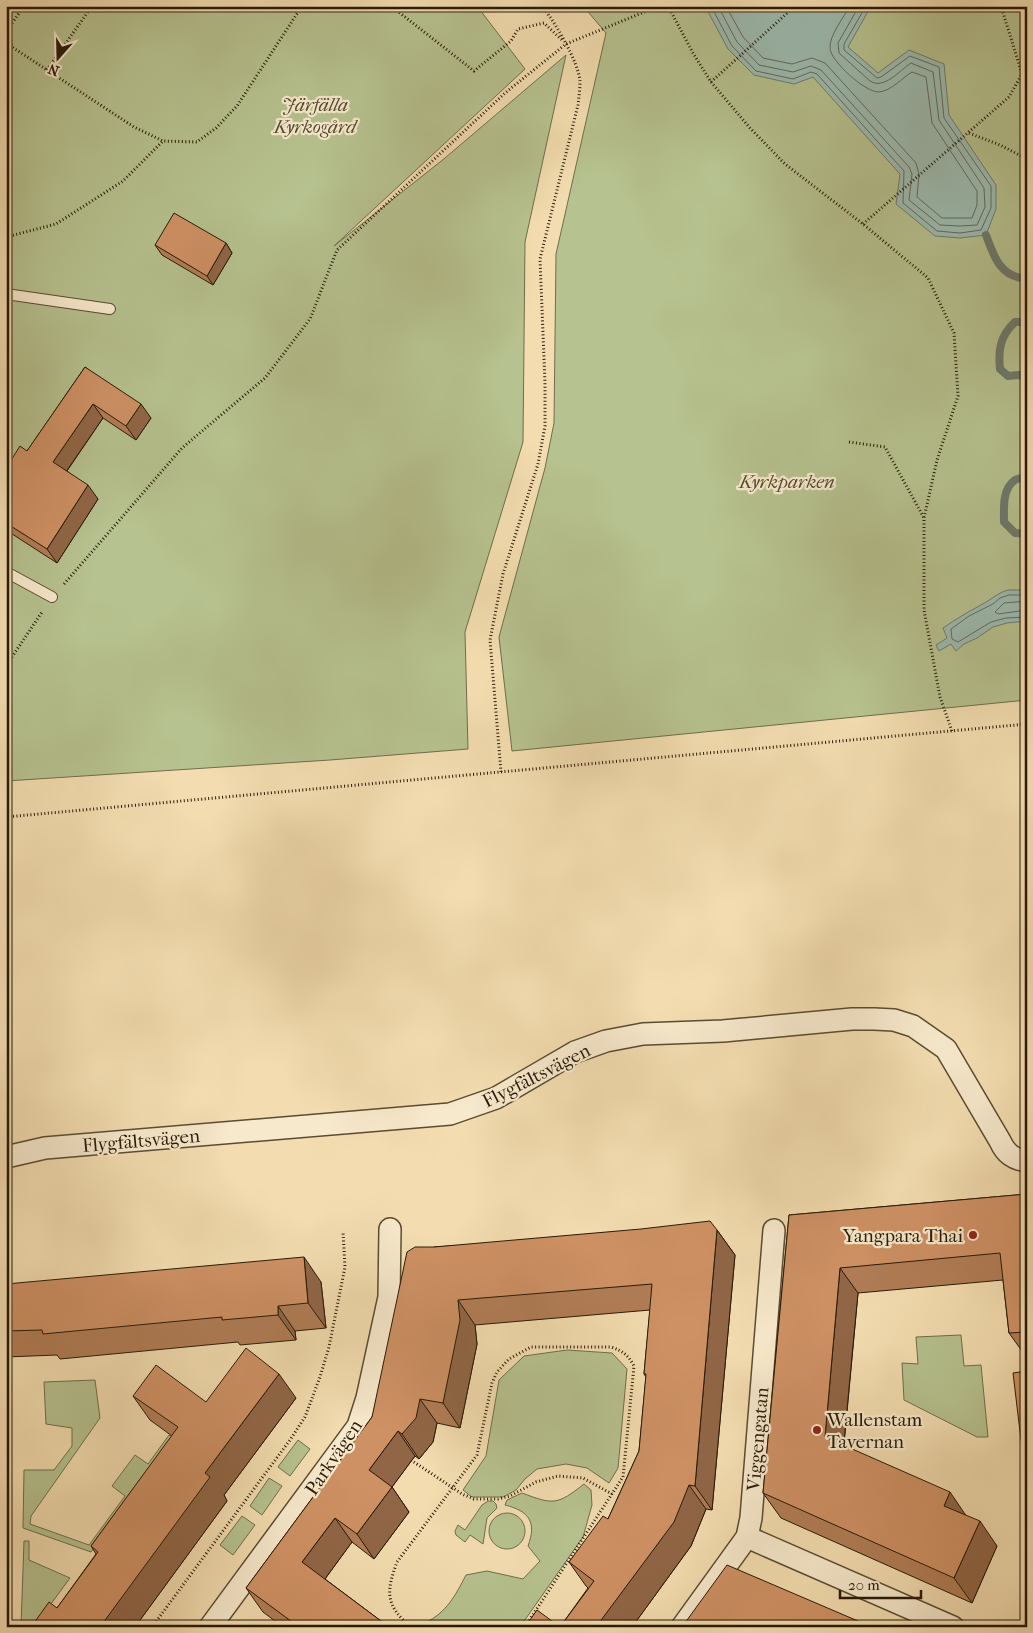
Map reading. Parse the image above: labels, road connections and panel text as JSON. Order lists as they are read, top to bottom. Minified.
{"streets":{"street":["Flygfältsvägen","Viggengatan","Parkvägen"]},"parks":["Järfälla Kyrkogård","Kyrkparken"],"places":["Yangpara Thai","Wallenstam Tavernan"],"scale_bar":"20 m","north":"bottom"}
